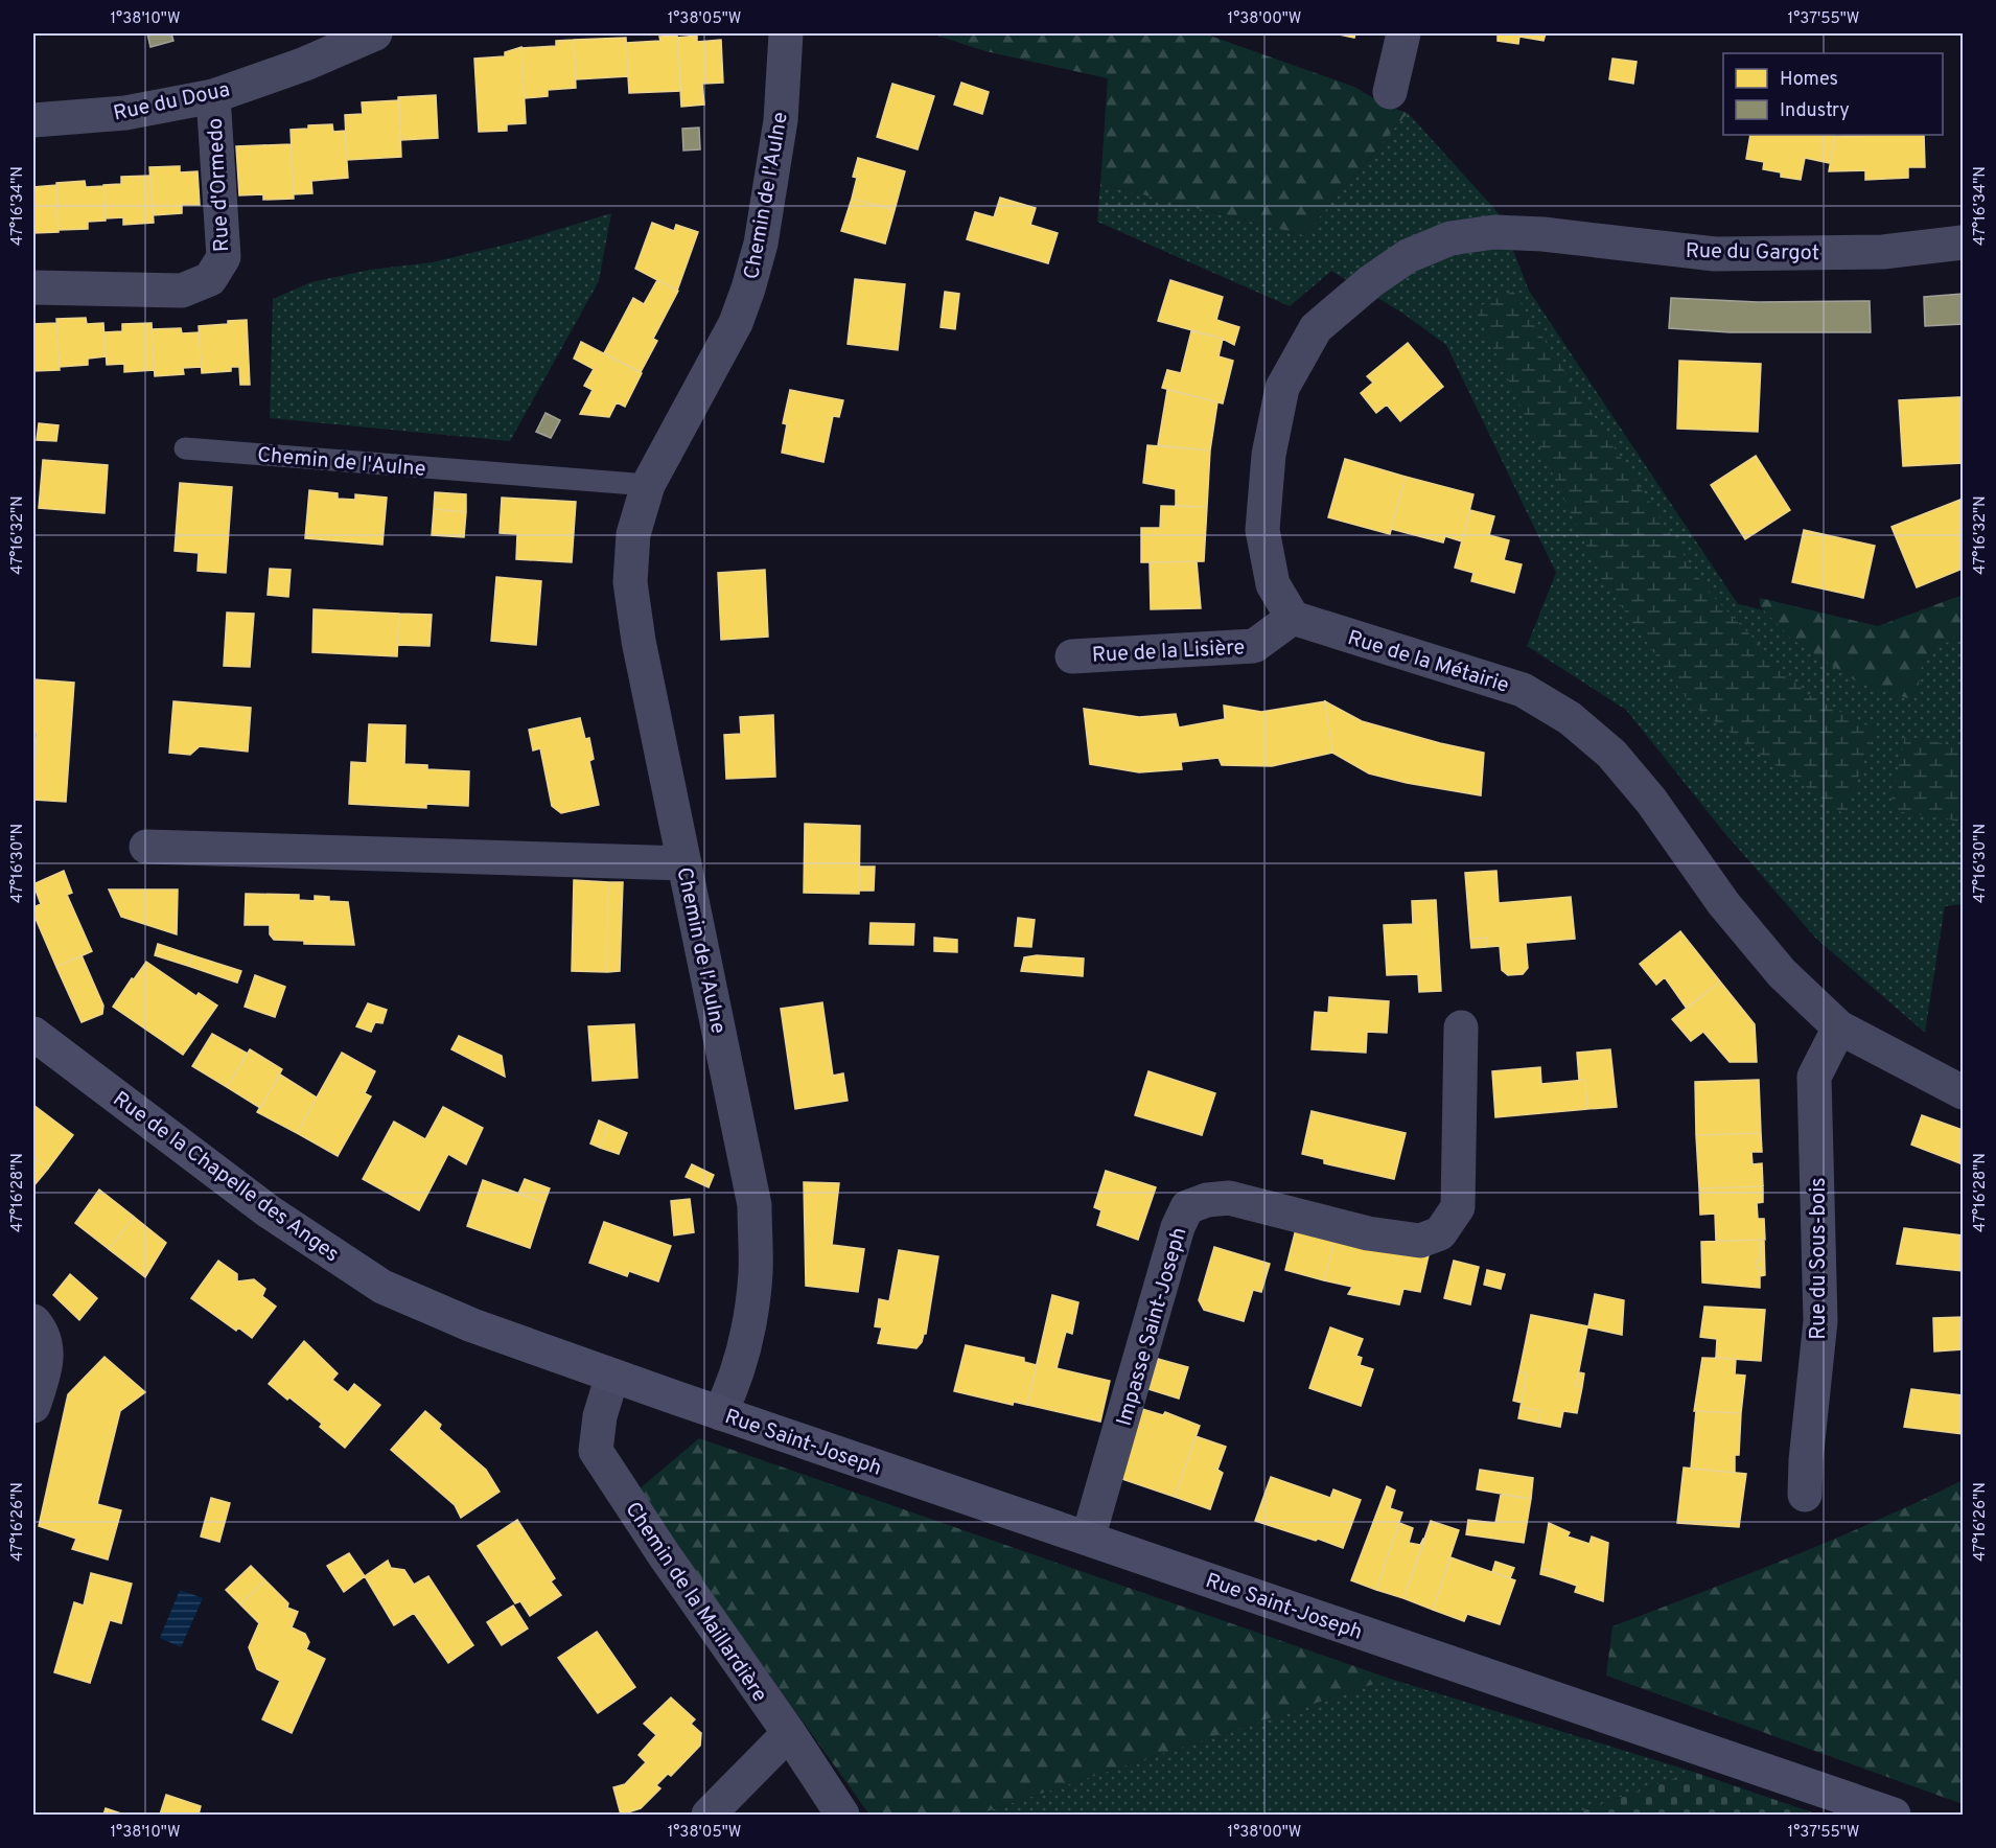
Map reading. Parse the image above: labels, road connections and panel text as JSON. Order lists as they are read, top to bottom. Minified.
{"streets":{"main road":["Rue de la Chapelle des Anges","Rue Saint-Joseph"],"street":["Rue du Doua","Rue d'Ormedo","Chemin de l'Aulne","Rue du Gargot","Rue de la Lisière","Rue de la Métairie","Rue du Sous-bois","Impasse Saint-Joseph","Chemin de la Maillardière"]},"crossings":[["Rue du Doua","Rue d'Ormedo"],["Chemin de l'Aulne","Rue Saint-Joseph"],["Rue du Gargot","Rue de la Lisière"],["Rue du Gargot","Rue de la Métairie"],["Rue de la Lisière","Rue de la Métairie"],["Rue de la Métairie","Rue du Sous-bois"],["Rue de la Chapelle des Anges","Rue Saint-Joseph"],["Rue de la Chapelle des Anges","Chemin de la Maillardière"],["Impasse Saint-Joseph","Rue Saint-Joseph"]],"legend":["Homes","Industry"],"coordinates":["1°38'10\"W","1°38'05\"W","1°38'00\"W","1°37'55\"W","47°16'34\"N","47°16'32\"N","47°16'30\"N","47°16'28\"N","47°16'26\"N"]}
